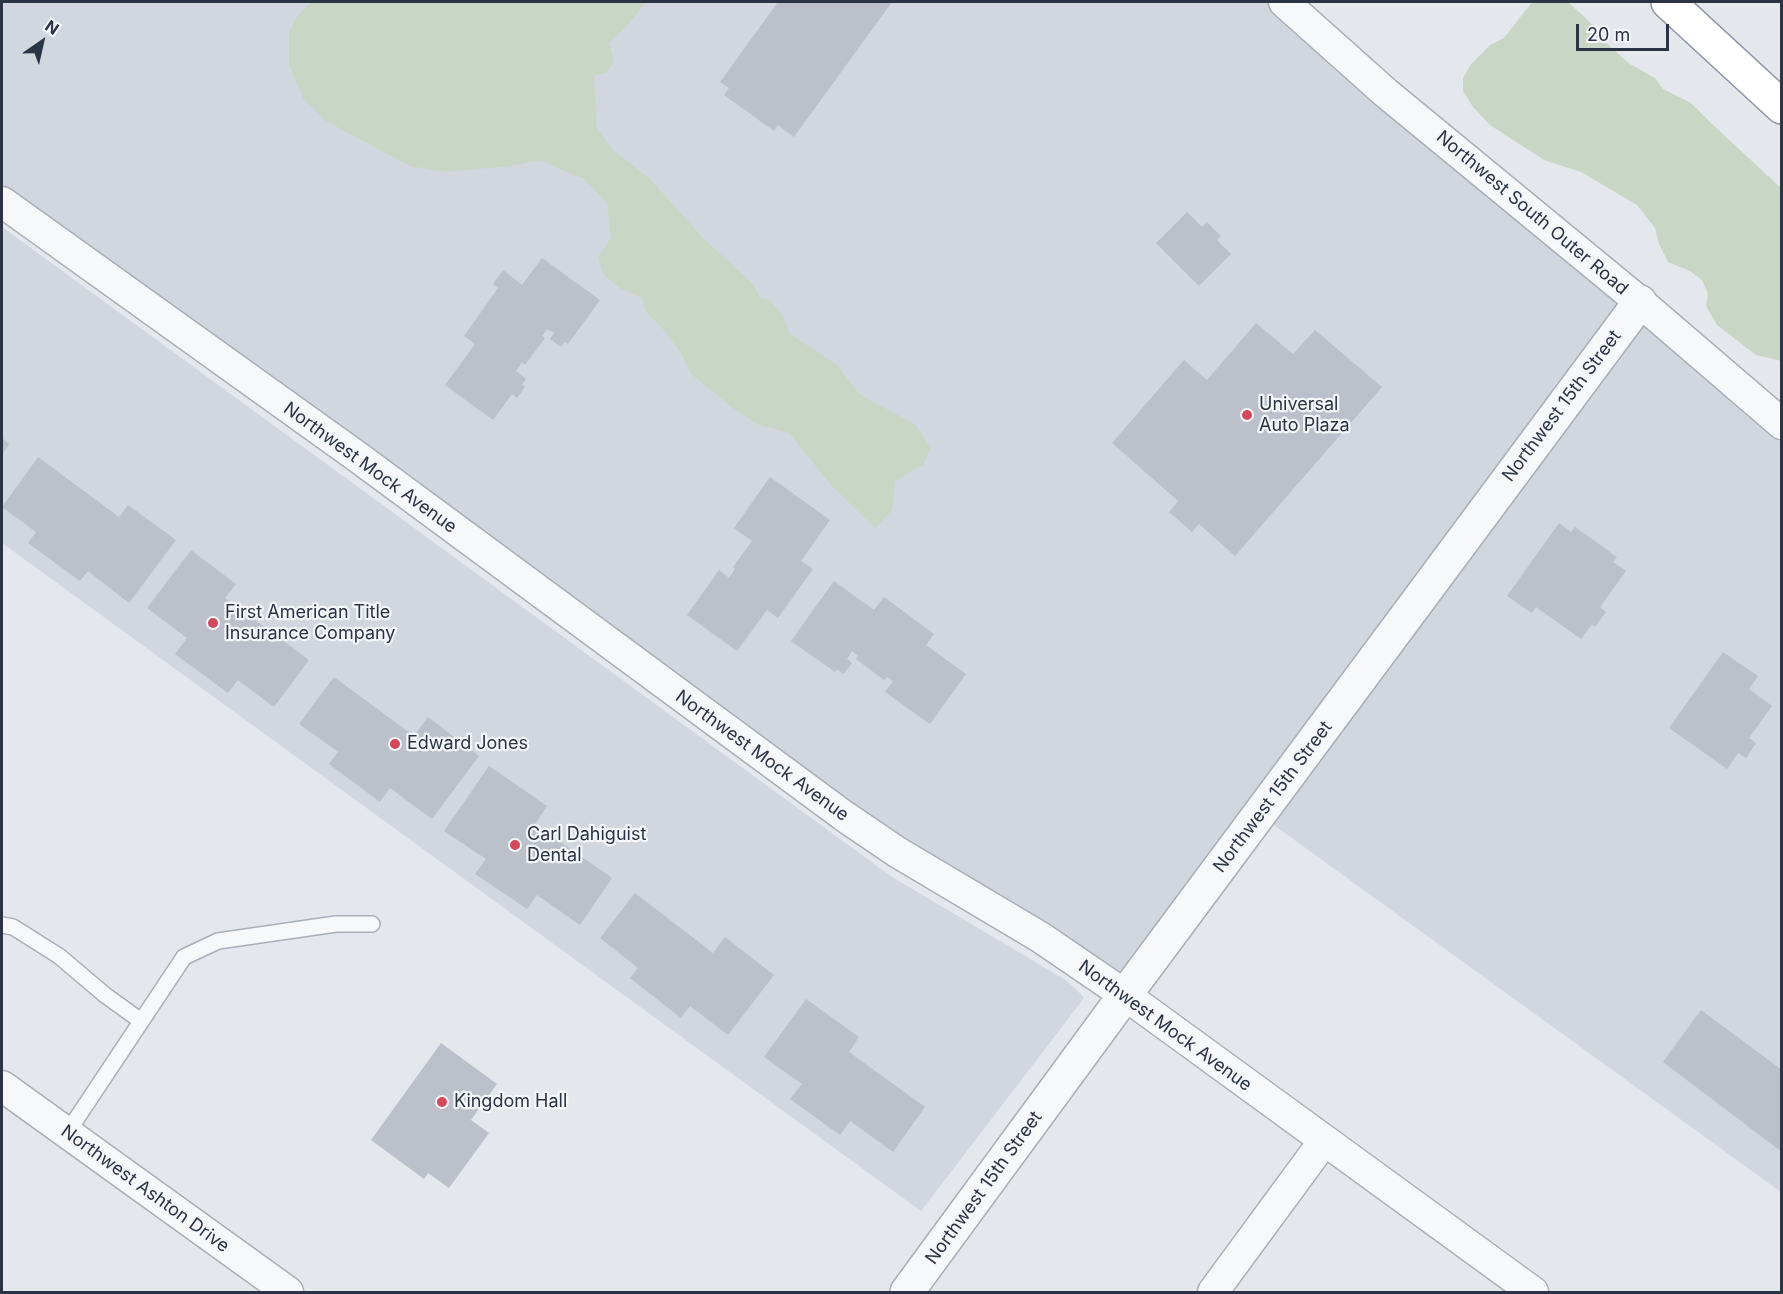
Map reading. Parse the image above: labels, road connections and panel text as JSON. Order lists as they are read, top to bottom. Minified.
{"streets":{"street":["Northwest South Outer Road","Northwest 15th Street","Northwest Mock Avenue","Northwest Ashton Drive"]},"crossings":[["Northwest South Outer Road","Northwest 15th Street"],["Northwest 15th Street","Northwest Mock Avenue"]],"places":["Universal Auto Plaza","First American Title Insurance Company","Edward Jones","Carl Dahiguist Dental","Kingdom Hall"],"scale_bar":"20 m","north":"top right"}
